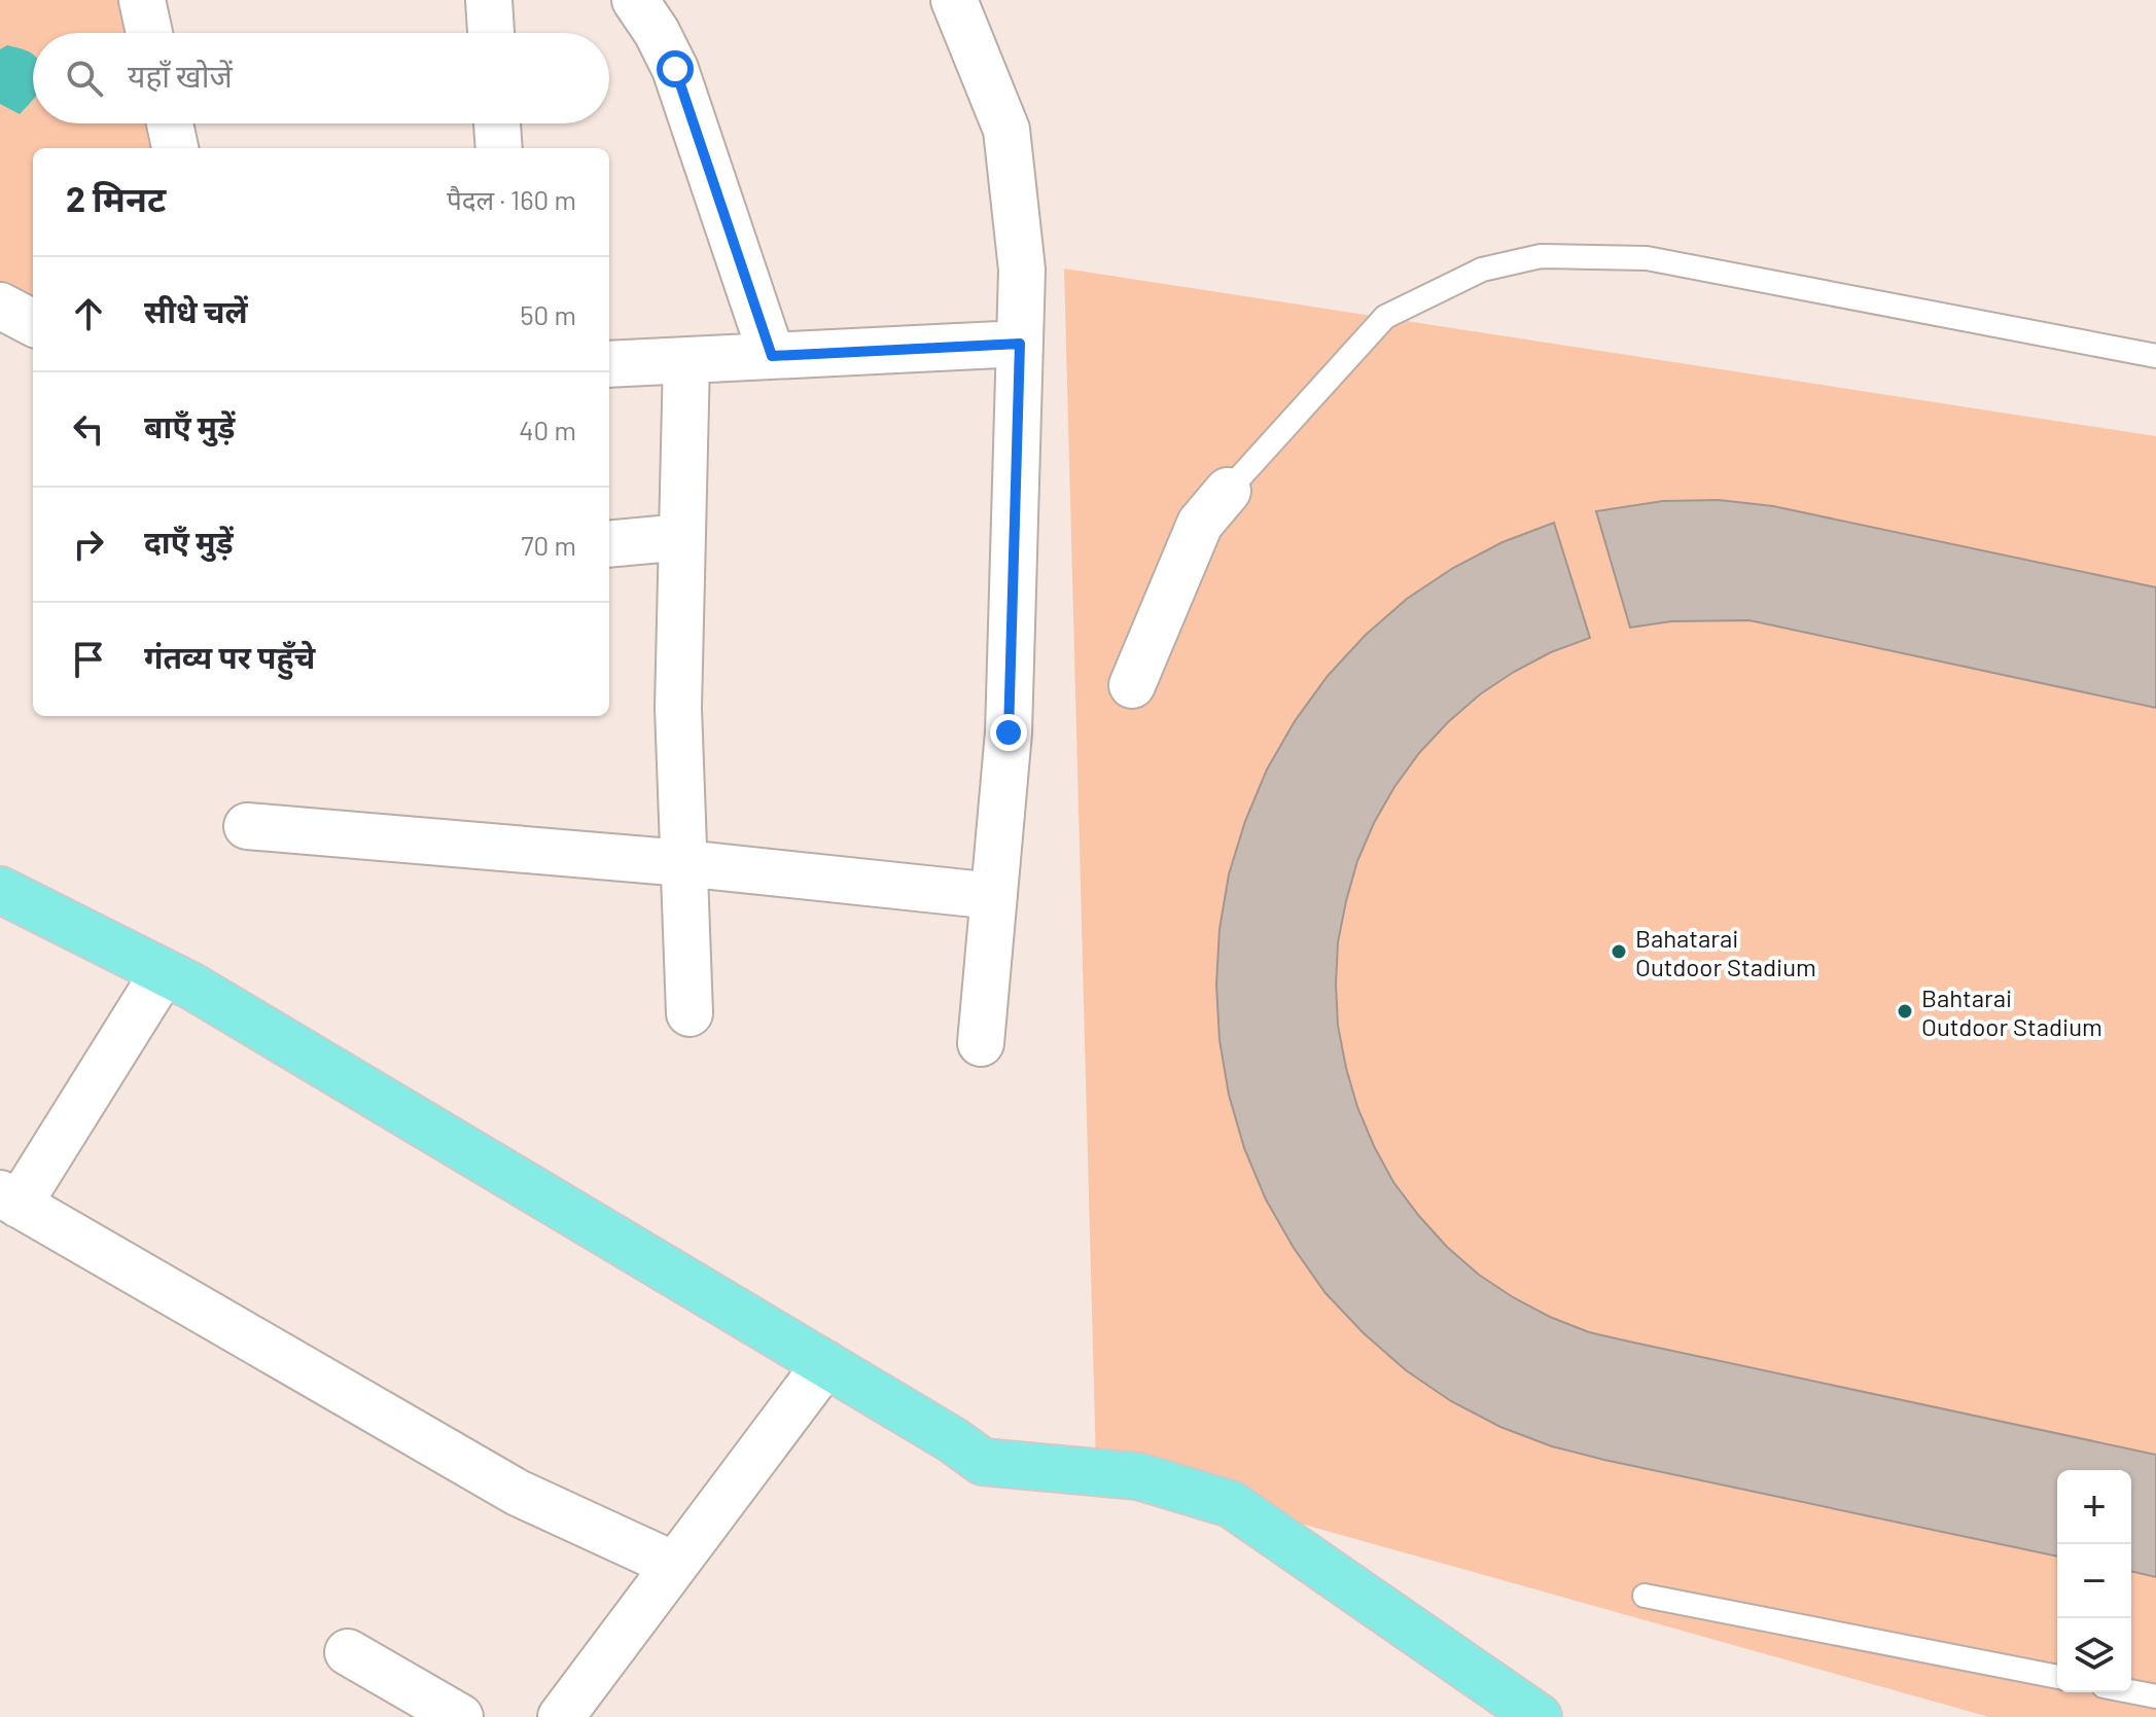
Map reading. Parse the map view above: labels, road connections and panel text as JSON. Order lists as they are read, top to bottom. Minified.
{"places":["Bahatarai Outdoor Stadium","Bahtarai Outdoor Stadium"],"page":{"search":"यहाँ खोजें","heading":["2 मिनट","पैदल · 160 m"],"list":[["सीधे चलें","50 m"],["बाएँ मुड़ें","40 m"],["दाएँ मुड़ें","70 m"],"गंतव्य पर पहुँचे"],"map_buttons":["+","−"]}}
